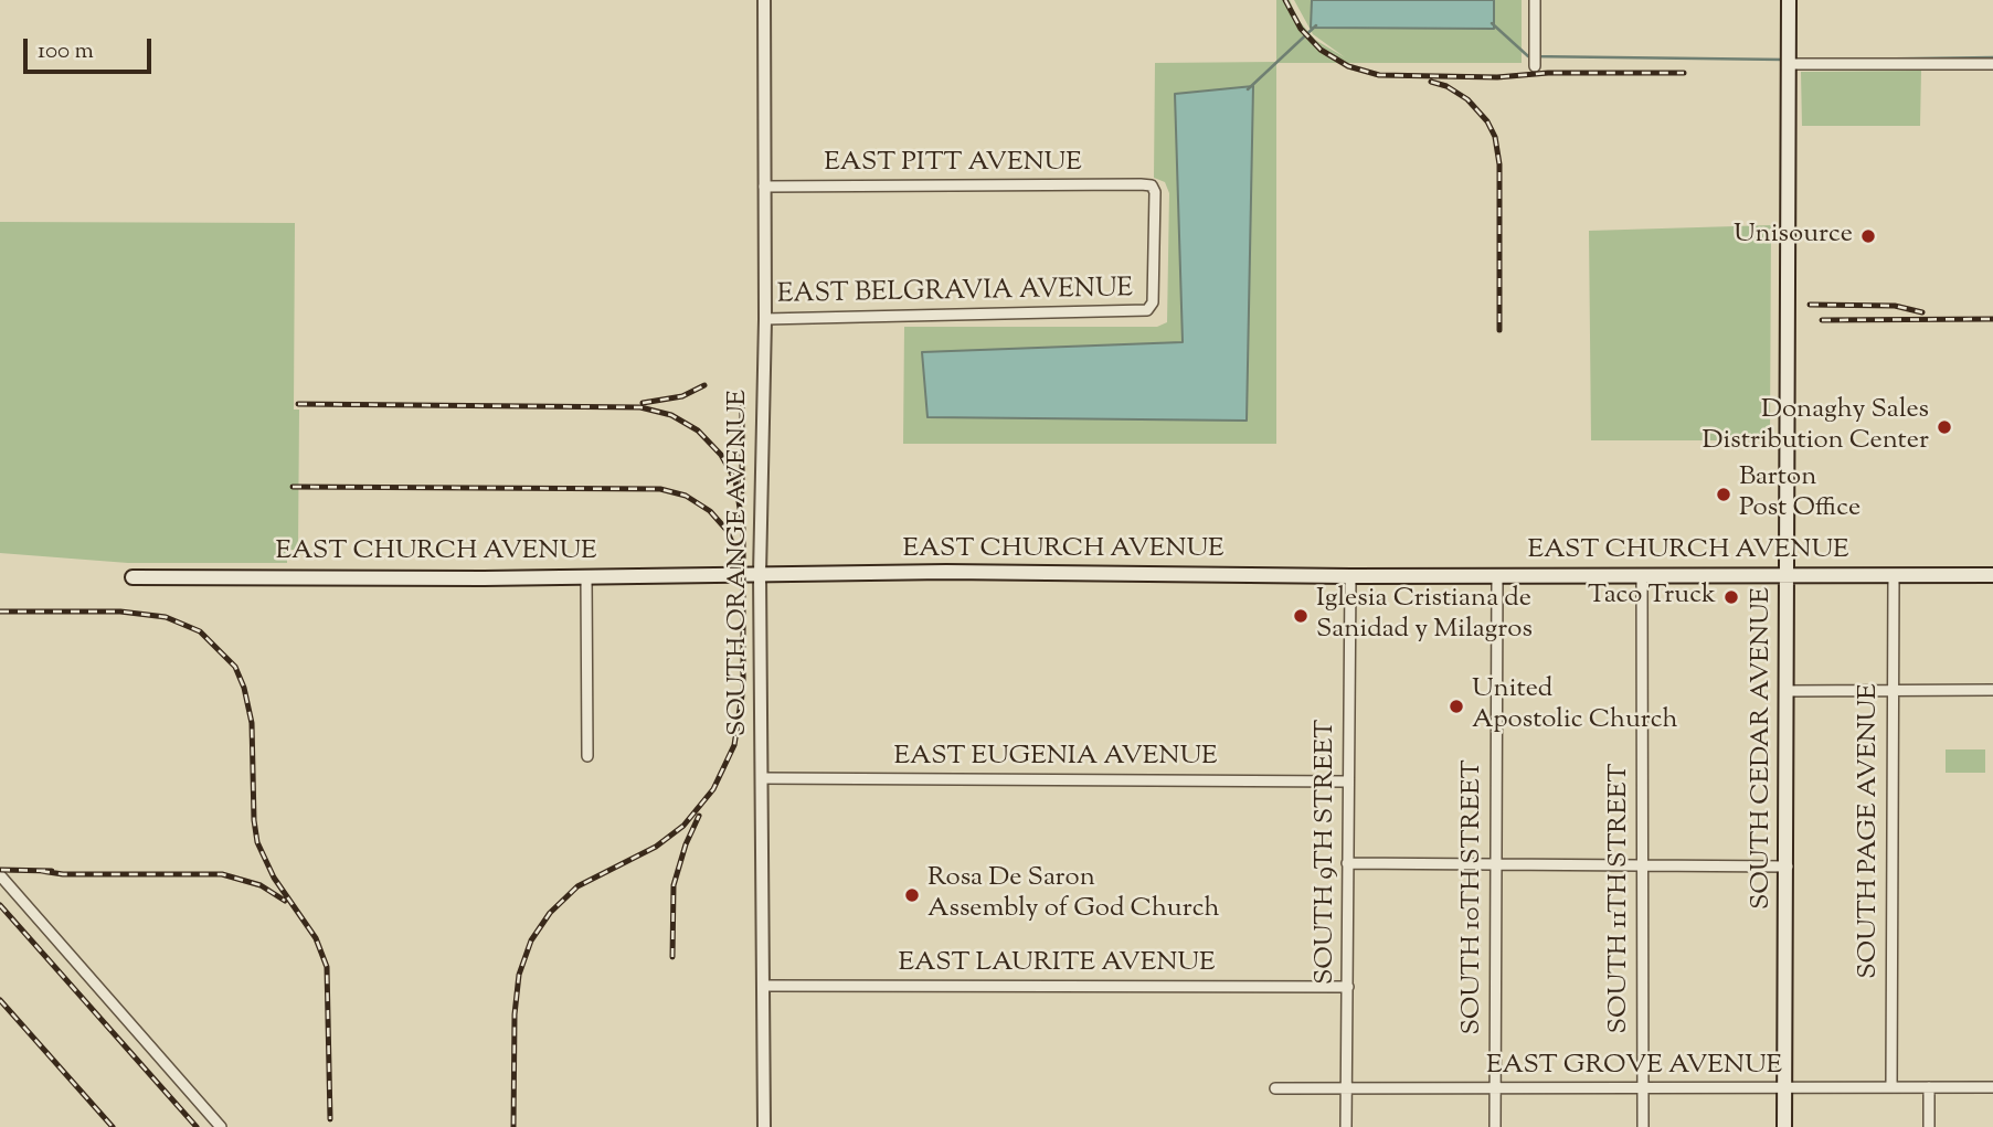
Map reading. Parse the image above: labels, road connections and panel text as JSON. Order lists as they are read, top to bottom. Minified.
{"streets":{"main road":["EAST CHURCH AVENUE","SOUTH CEDAR AVENUE"],"street":["EAST PITT AVENUE","EAST BELGRAVIA AVENUE","SOUTH ORANGE AVENUE","EAST EUGENIA AVENUE","SOUTH PAGE AVENUE","SOUTH 9TH STREET","SOUTH 10TH STREET","SOUTH 11TH STREET","EAST LAURITE AVENUE","EAST GROVE AVENUE"]},"crossings":[["EAST PITT AVENUE","EAST BELGRAVIA AVENUE"],["EAST PITT AVENUE","SOUTH ORANGE AVENUE"],["EAST BELGRAVIA AVENUE","SOUTH ORANGE AVENUE"],["EAST CHURCH AVENUE","SOUTH ORANGE AVENUE"],["EAST CHURCH AVENUE","SOUTH CEDAR AVENUE"],["EAST CHURCH AVENUE","SOUTH PAGE AVENUE"],["EAST CHURCH AVENUE","SOUTH 9TH STREET"],["EAST CHURCH AVENUE","SOUTH 10TH STREET"],["EAST CHURCH AVENUE","SOUTH 11TH STREET"],["SOUTH ORANGE AVENUE","EAST EUGENIA AVENUE"],["SOUTH ORANGE AVENUE","EAST LAURITE AVENUE"],["SOUTH CEDAR AVENUE","EAST GROVE AVENUE"],["EAST EUGENIA AVENUE","SOUTH 9TH STREET"],["SOUTH PAGE AVENUE","EAST GROVE AVENUE"],["SOUTH 9TH STREET","EAST LAURITE AVENUE"],["SOUTH 9TH STREET","EAST GROVE AVENUE"],["SOUTH 10TH STREET","EAST GROVE AVENUE"],["SOUTH 11TH STREET","EAST GROVE AVENUE"]],"places":["Unisource","Donaghy Sales Distribution Center","Barton Post Office","Taco Truck","Iglesia Cristiana de Sanidad y Milagros","United Apostolic Church","Rosa De Saron Assembly of God Church"],"scale_bar":"100 m"}
